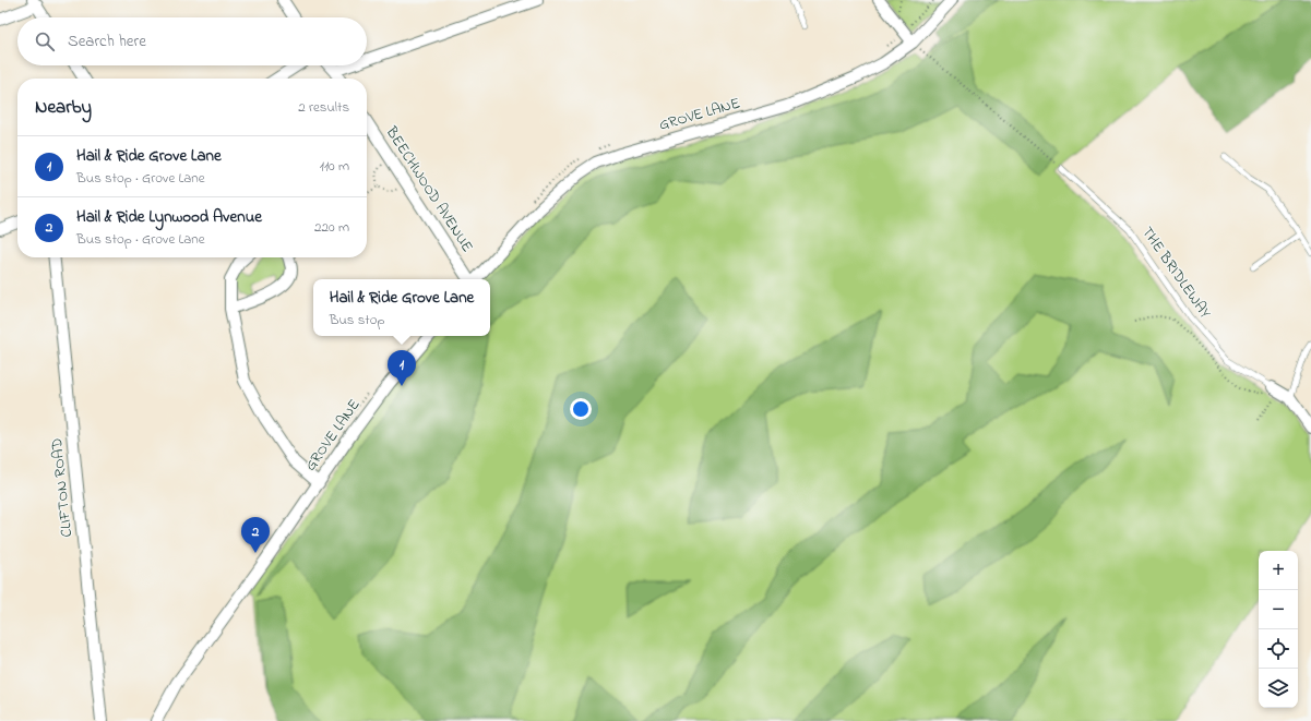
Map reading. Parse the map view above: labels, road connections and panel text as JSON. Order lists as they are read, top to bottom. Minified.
{"streets":{"street":["GROVE LANE","BEECHWOOD AVENUE","CLIFTON ROAD"],"lane":["THE BRIDLEWAY"]},"page":{"search":"Search here","heading":["Nearby","2 results"],"list":[{"mark":"1","name":"Hail & Ride Grove Lane","note":"Bus stop · Grove Lane","value":"110 m"},{"mark":"2","name":"Hail & Ride Lynwood Avenue","note":"Bus stop · Grove Lane","value":"220 m"}],"popup":["Hail & Ride Grove Lane","Bus stop"],"pins":["1","2"],"map_buttons":["+","−"]}}
